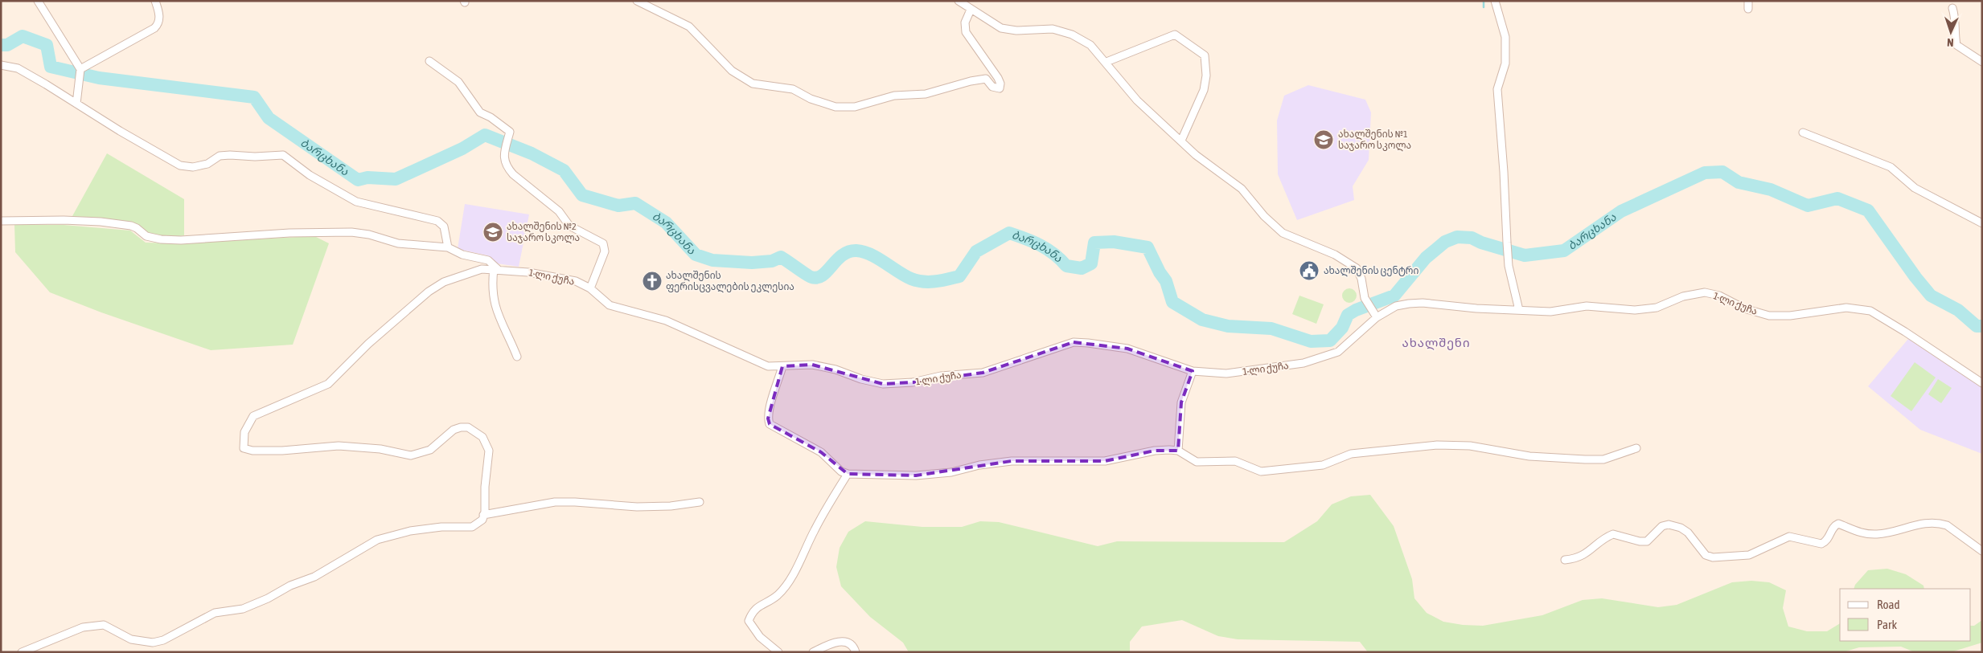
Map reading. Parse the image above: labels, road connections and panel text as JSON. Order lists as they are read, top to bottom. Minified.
{"streets":{"street":["1-ლი ქუჩა"]},"districts":["ახალშენი"],"water":["ბარცხანა"],"places":{"school or university":["ახალშენის №1 საჯარო სკოლა","ახალშენის №2 საჯარო სკოლა"],"public building":["ახალშენის ცენტრი"],"church":["ახალშენის ფერისცვალების ეკლესია"]},"legend":["Road","Park"],"north":"bottom"}
